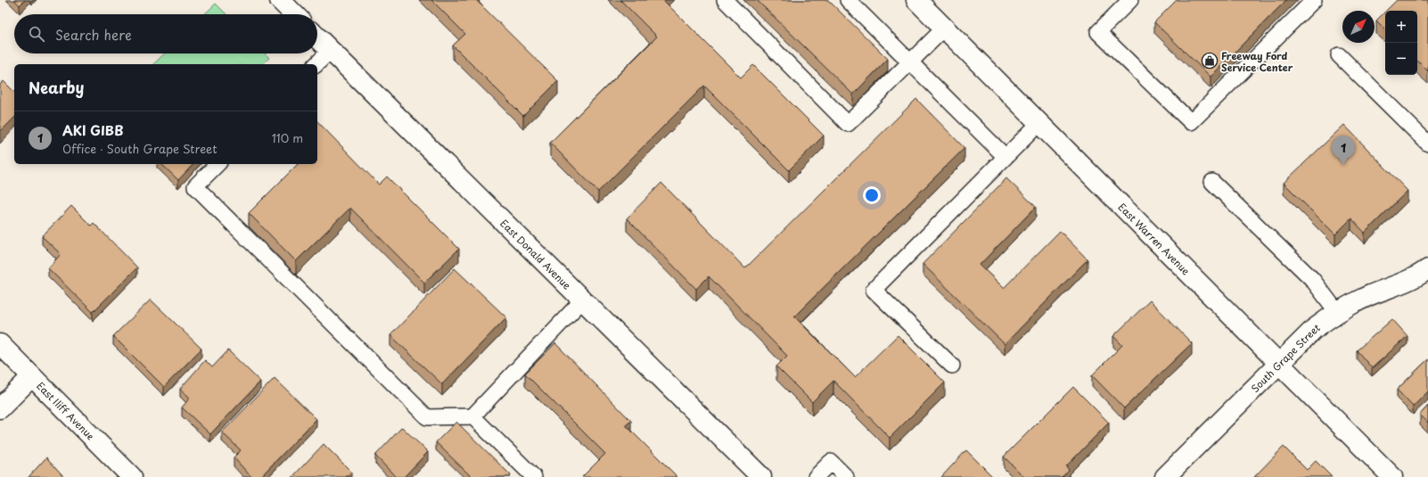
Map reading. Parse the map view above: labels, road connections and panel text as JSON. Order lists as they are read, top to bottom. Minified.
{"streets":{"street":["East Warren Avenue","East Donald Avenue","South Grape Street","East Iliff Avenue"]},"crossings":[["East Warren Avenue","South Grape Street"]],"places":{"shop":["Freeway Ford Service Center"]},"north":"top right","page":{"map_buttons":["+","−"],"search":"Search here","heading":"Nearby","list":[{"mark":"1","name":"AKI GIBB","note":"Office · South Grape Street","value":"110 m"}],"pins":"1"}}
